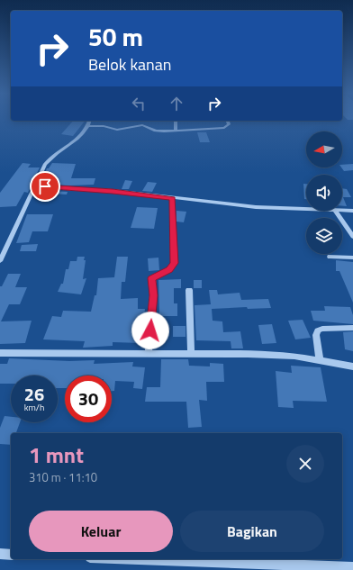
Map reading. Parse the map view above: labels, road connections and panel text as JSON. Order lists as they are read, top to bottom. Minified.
{"north":"left","page":{"turn":["50 m","Belok kanan"],"speed":"26 km/h","limit":"30","heading":["1 mnt","310 m · 11:10"],"buttons":["Keluar","Bagikan"]}}
